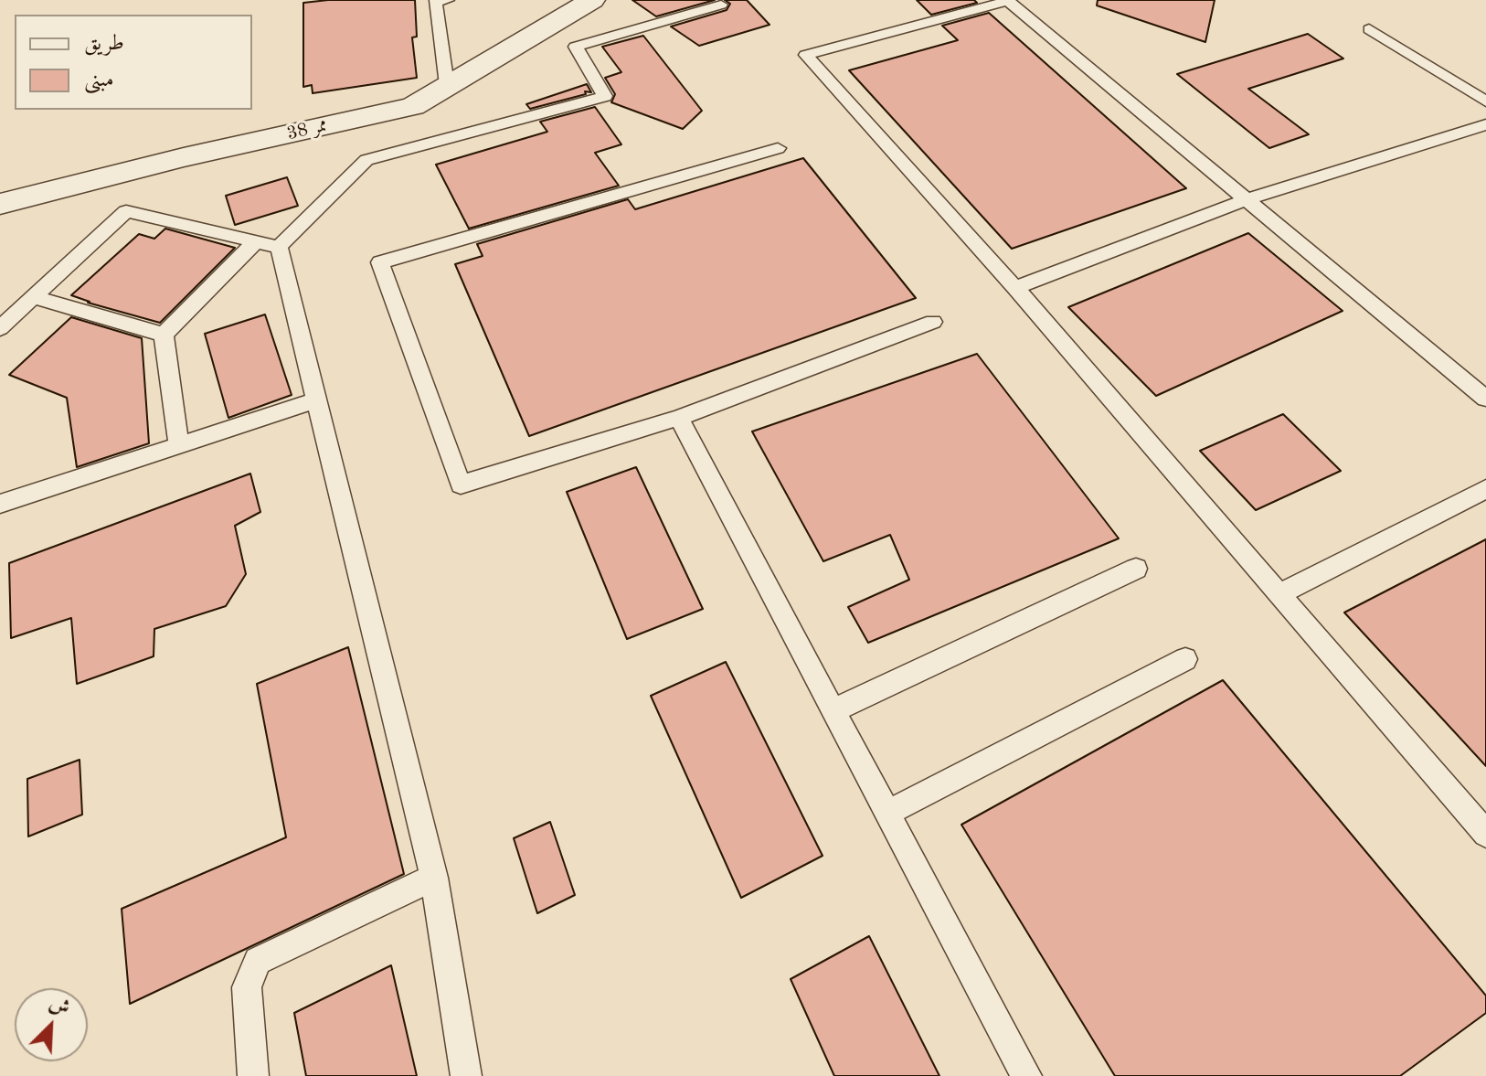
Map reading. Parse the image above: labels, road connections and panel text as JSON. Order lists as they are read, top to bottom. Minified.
{"streets":{"street":["ممر 38"]},"legend":["طريق","مبنى"],"north":"top right"}
